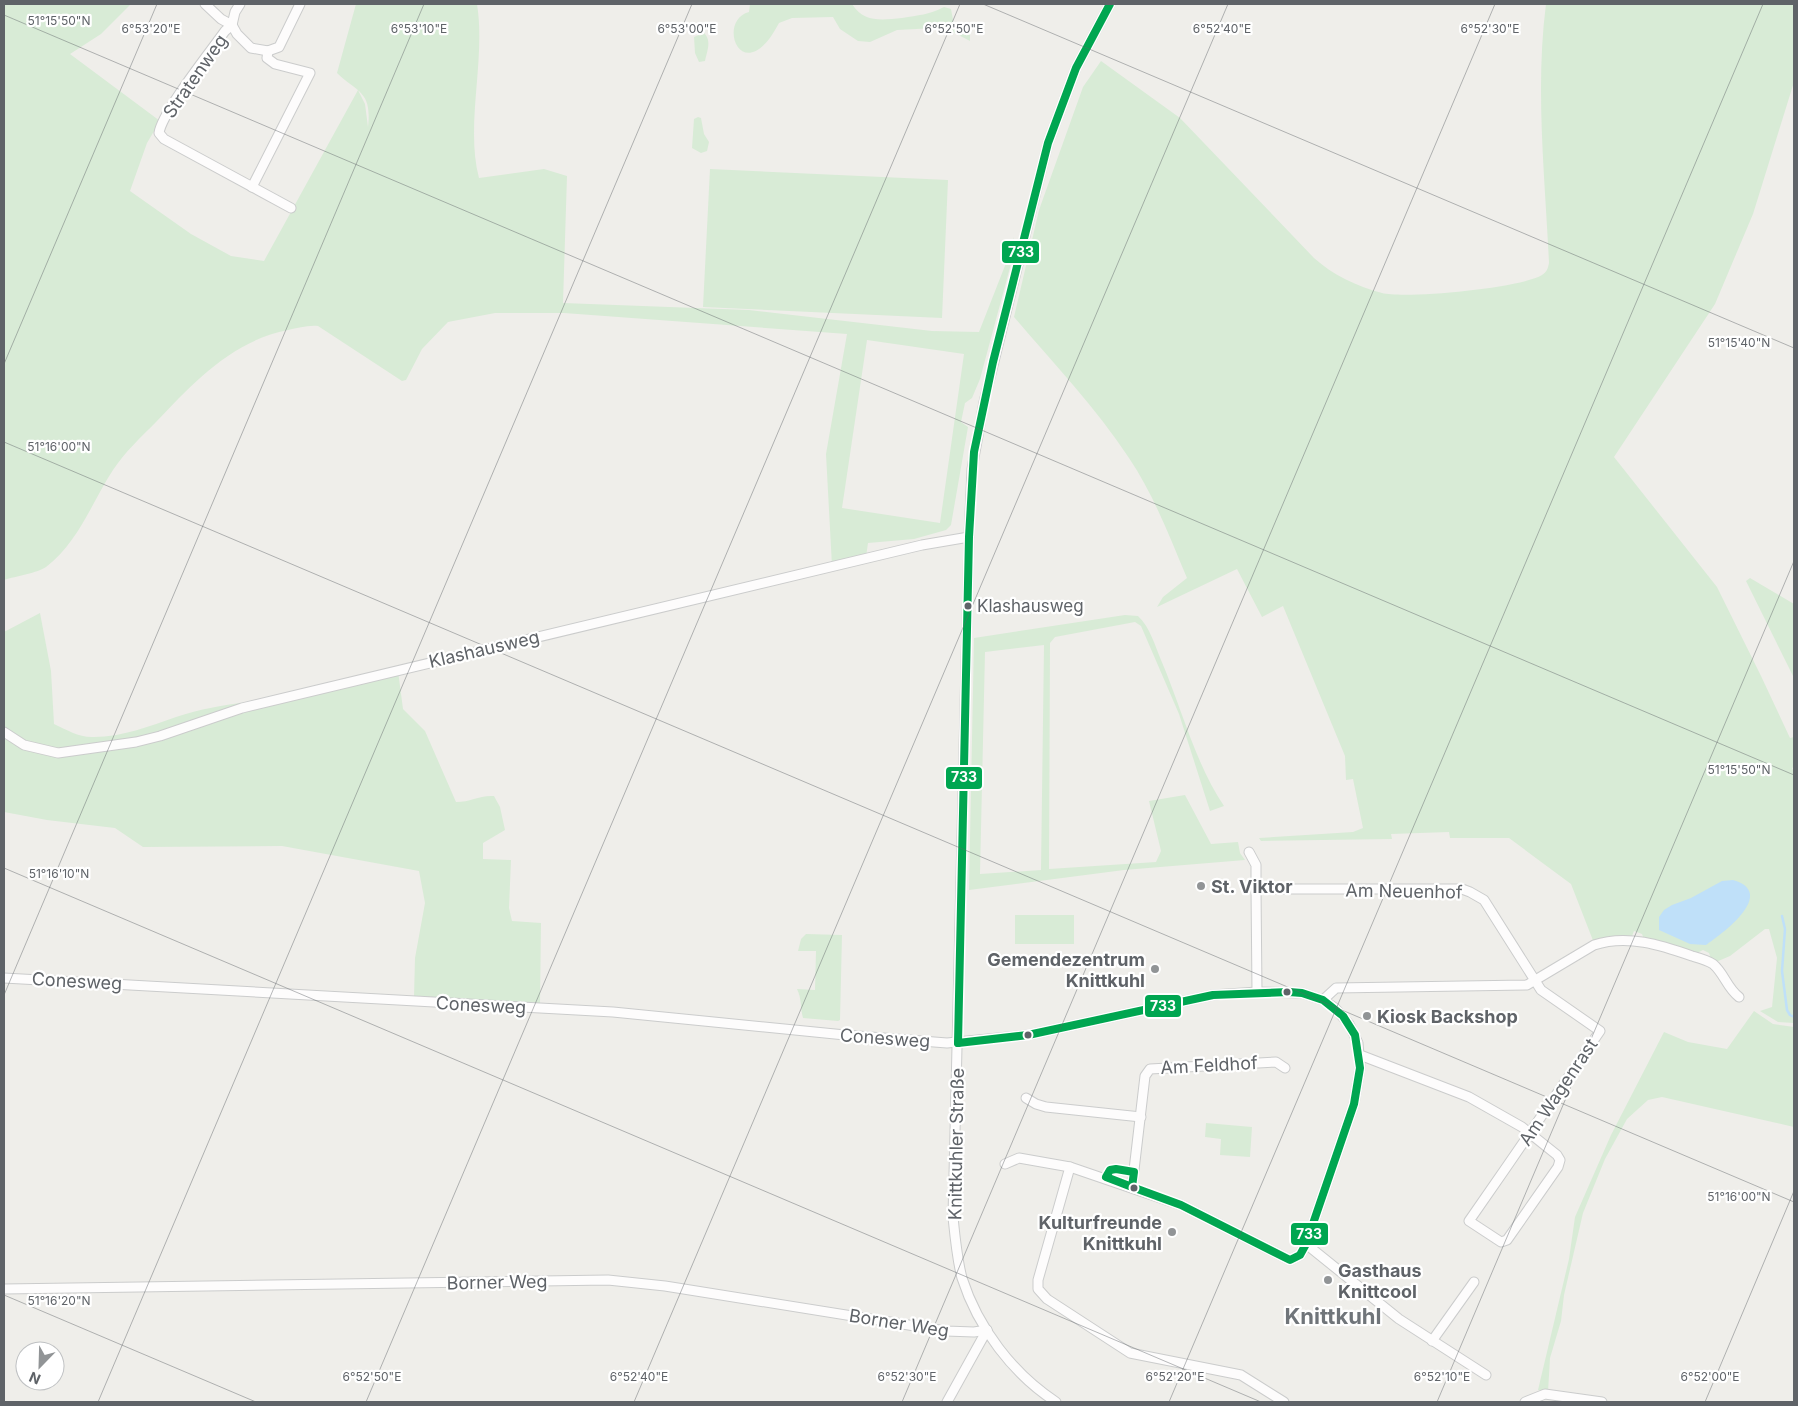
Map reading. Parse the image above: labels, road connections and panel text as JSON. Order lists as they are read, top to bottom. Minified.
{"streets":{"street":["Stratenweg","Klashausweg","Am Neuenhof","Conesweg","Am Feldhof","Am Wagenrast","Knittkuhler Straße","Borner Weg"]},"crossings":[["Klashausweg","Knittkuhler Straße"],["Am Neuenhof","Am Wagenrast"],["Conesweg","Knittkuhler Straße"],["Knittkuhler Straße","Borner Weg"]],"districts":["Knittkuhl"],"places":["Klashausweg","St. Viktor","Gemendezentrum Knittkuhl","Kiosk Backshop","Kulturfreunde Knittkuhl","Gasthaus Knittcool"],"lines":["transit line 733"],"north":"bottom left","coordinates":["51°15'50\"N","6°53'00\"E","6°52'50\"E","6°52'40\"E","6°52'30\"E","6°53'20\"E","6°53'10\"E","51°15'40\"N","51°16'00\"N","51°16'10\"N","51°16'20\"N","6°52'20\"E","6°52'10\"E","6°52'00\"E"]}
